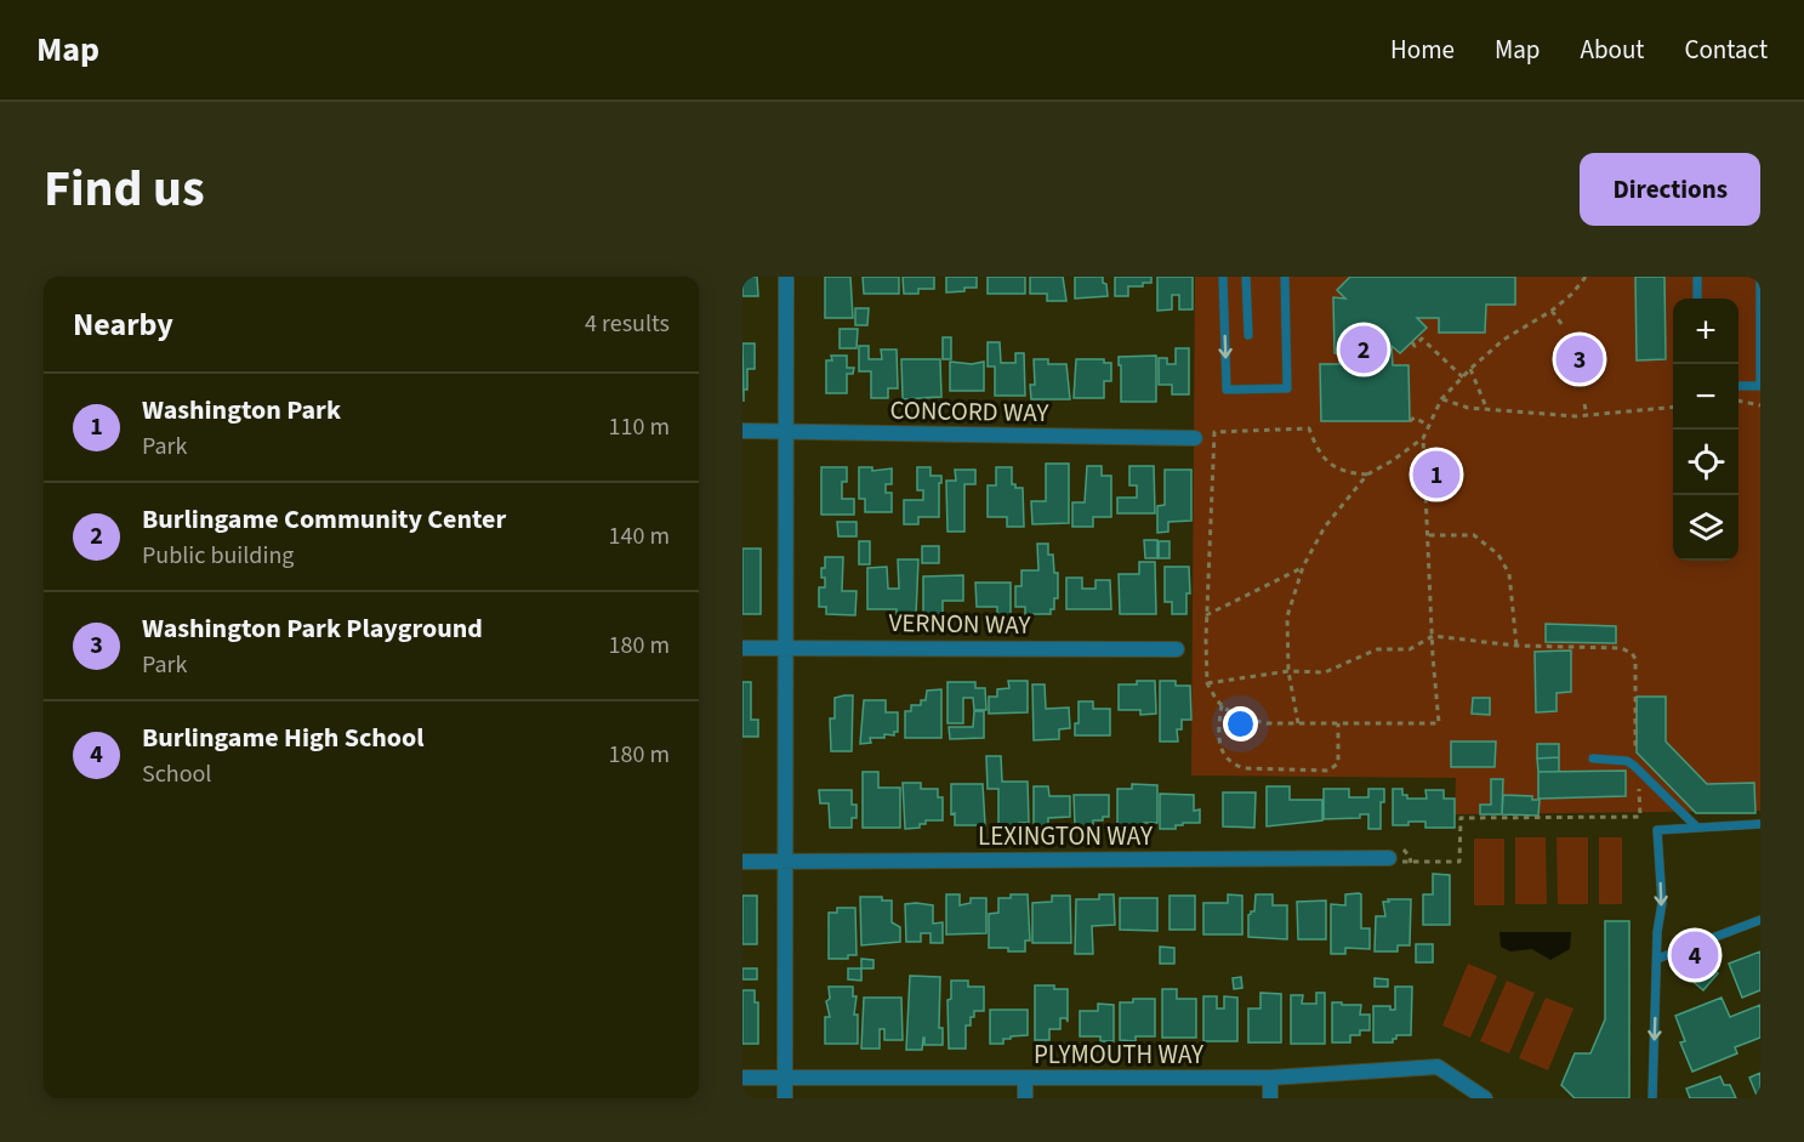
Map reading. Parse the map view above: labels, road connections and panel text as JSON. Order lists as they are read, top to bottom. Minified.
{"streets":{"street":["CONCORD WAY","VERNON WAY","LEXINGTON WAY","PLYMOUTH WAY"]},"page":{"header":"Map","nav":["Home","Map","About","Contact"],"title":"Find us","buttons":"Directions","heading":["Nearby","4 results"],"map_buttons":["+","−"],"pins":["2","3","1","4"],"list":[{"mark":"1","name":"Washington Park","note":"Park","value":"110 m"},{"mark":"2","name":"Burlingame Community Center","note":"Public building","value":"140 m"},{"mark":"3","name":"Washington Park Playground","note":"Park","value":"180 m"},{"mark":"4","name":"Burlingame High School","note":"School","value":"180 m"}]}}
